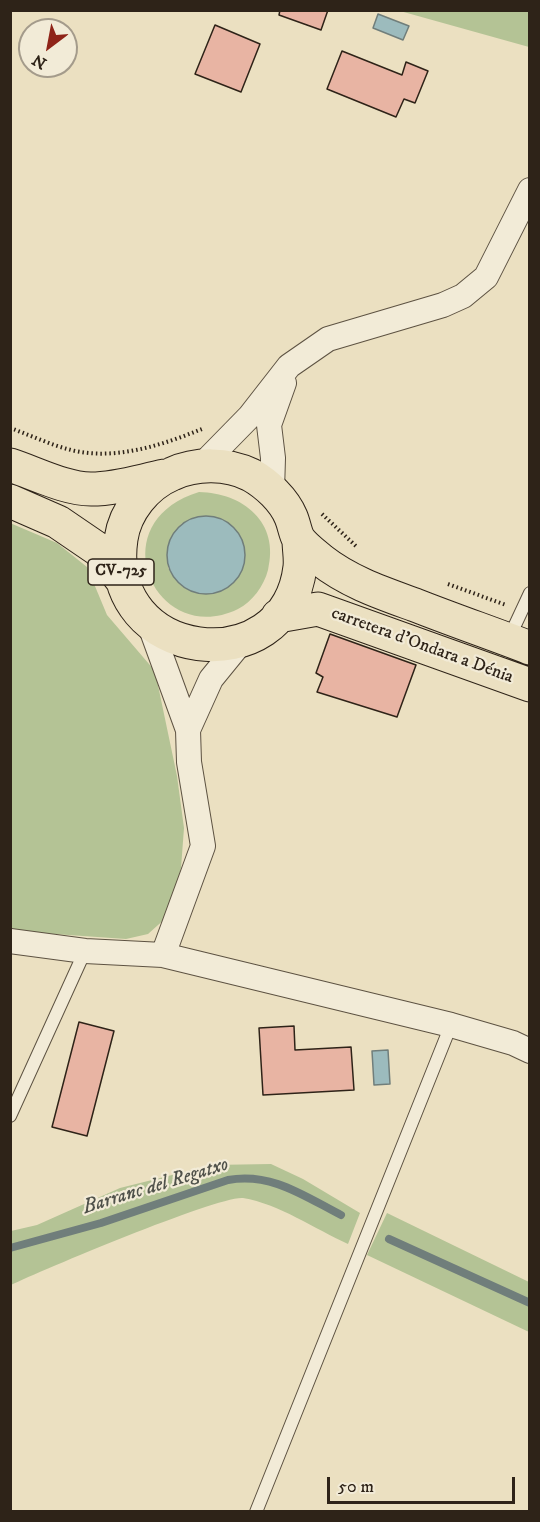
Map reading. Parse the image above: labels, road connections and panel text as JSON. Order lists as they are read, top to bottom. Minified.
{"streets":{"main road":["CV-725","carretera d'Ondara a Dénia"]},"crossings":[["CV-725","carretera d'Ondara a Dénia"]],"water":["Barranc del Regatxo"],"scale_bar":"50 m","north":"bottom left"}
